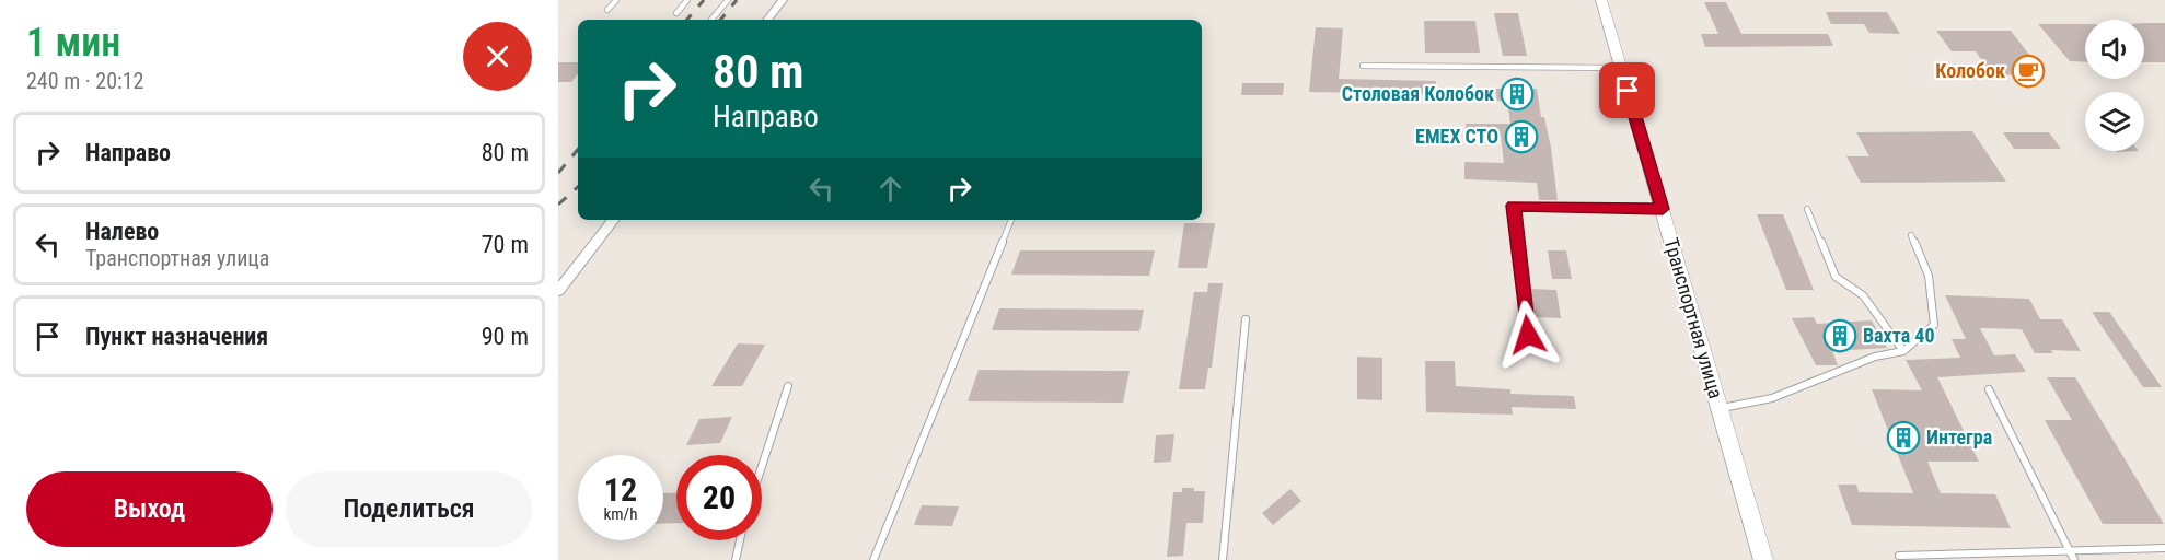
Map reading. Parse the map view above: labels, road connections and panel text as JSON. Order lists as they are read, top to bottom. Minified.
{"streets":{"street":["Транспортная улица"]},"places":{"cafe":["Колобок"],"building":["Столовая Колобок","EMEX СТО","Вахта 40","Интегра"]},"page":{"heading":["1 мин","240 m · 20:12"],"turn":["80 m","Направо"],"list":[{"name":"Направо","value":"80 m"},{"name":"Налево","note":"Транспортная улица","value":"70 m"},{"name":"Пункт назначения","value":"90 m"}],"speed":"12 km/h","limit":"20","buttons":["Выход","Поделиться"]}}
